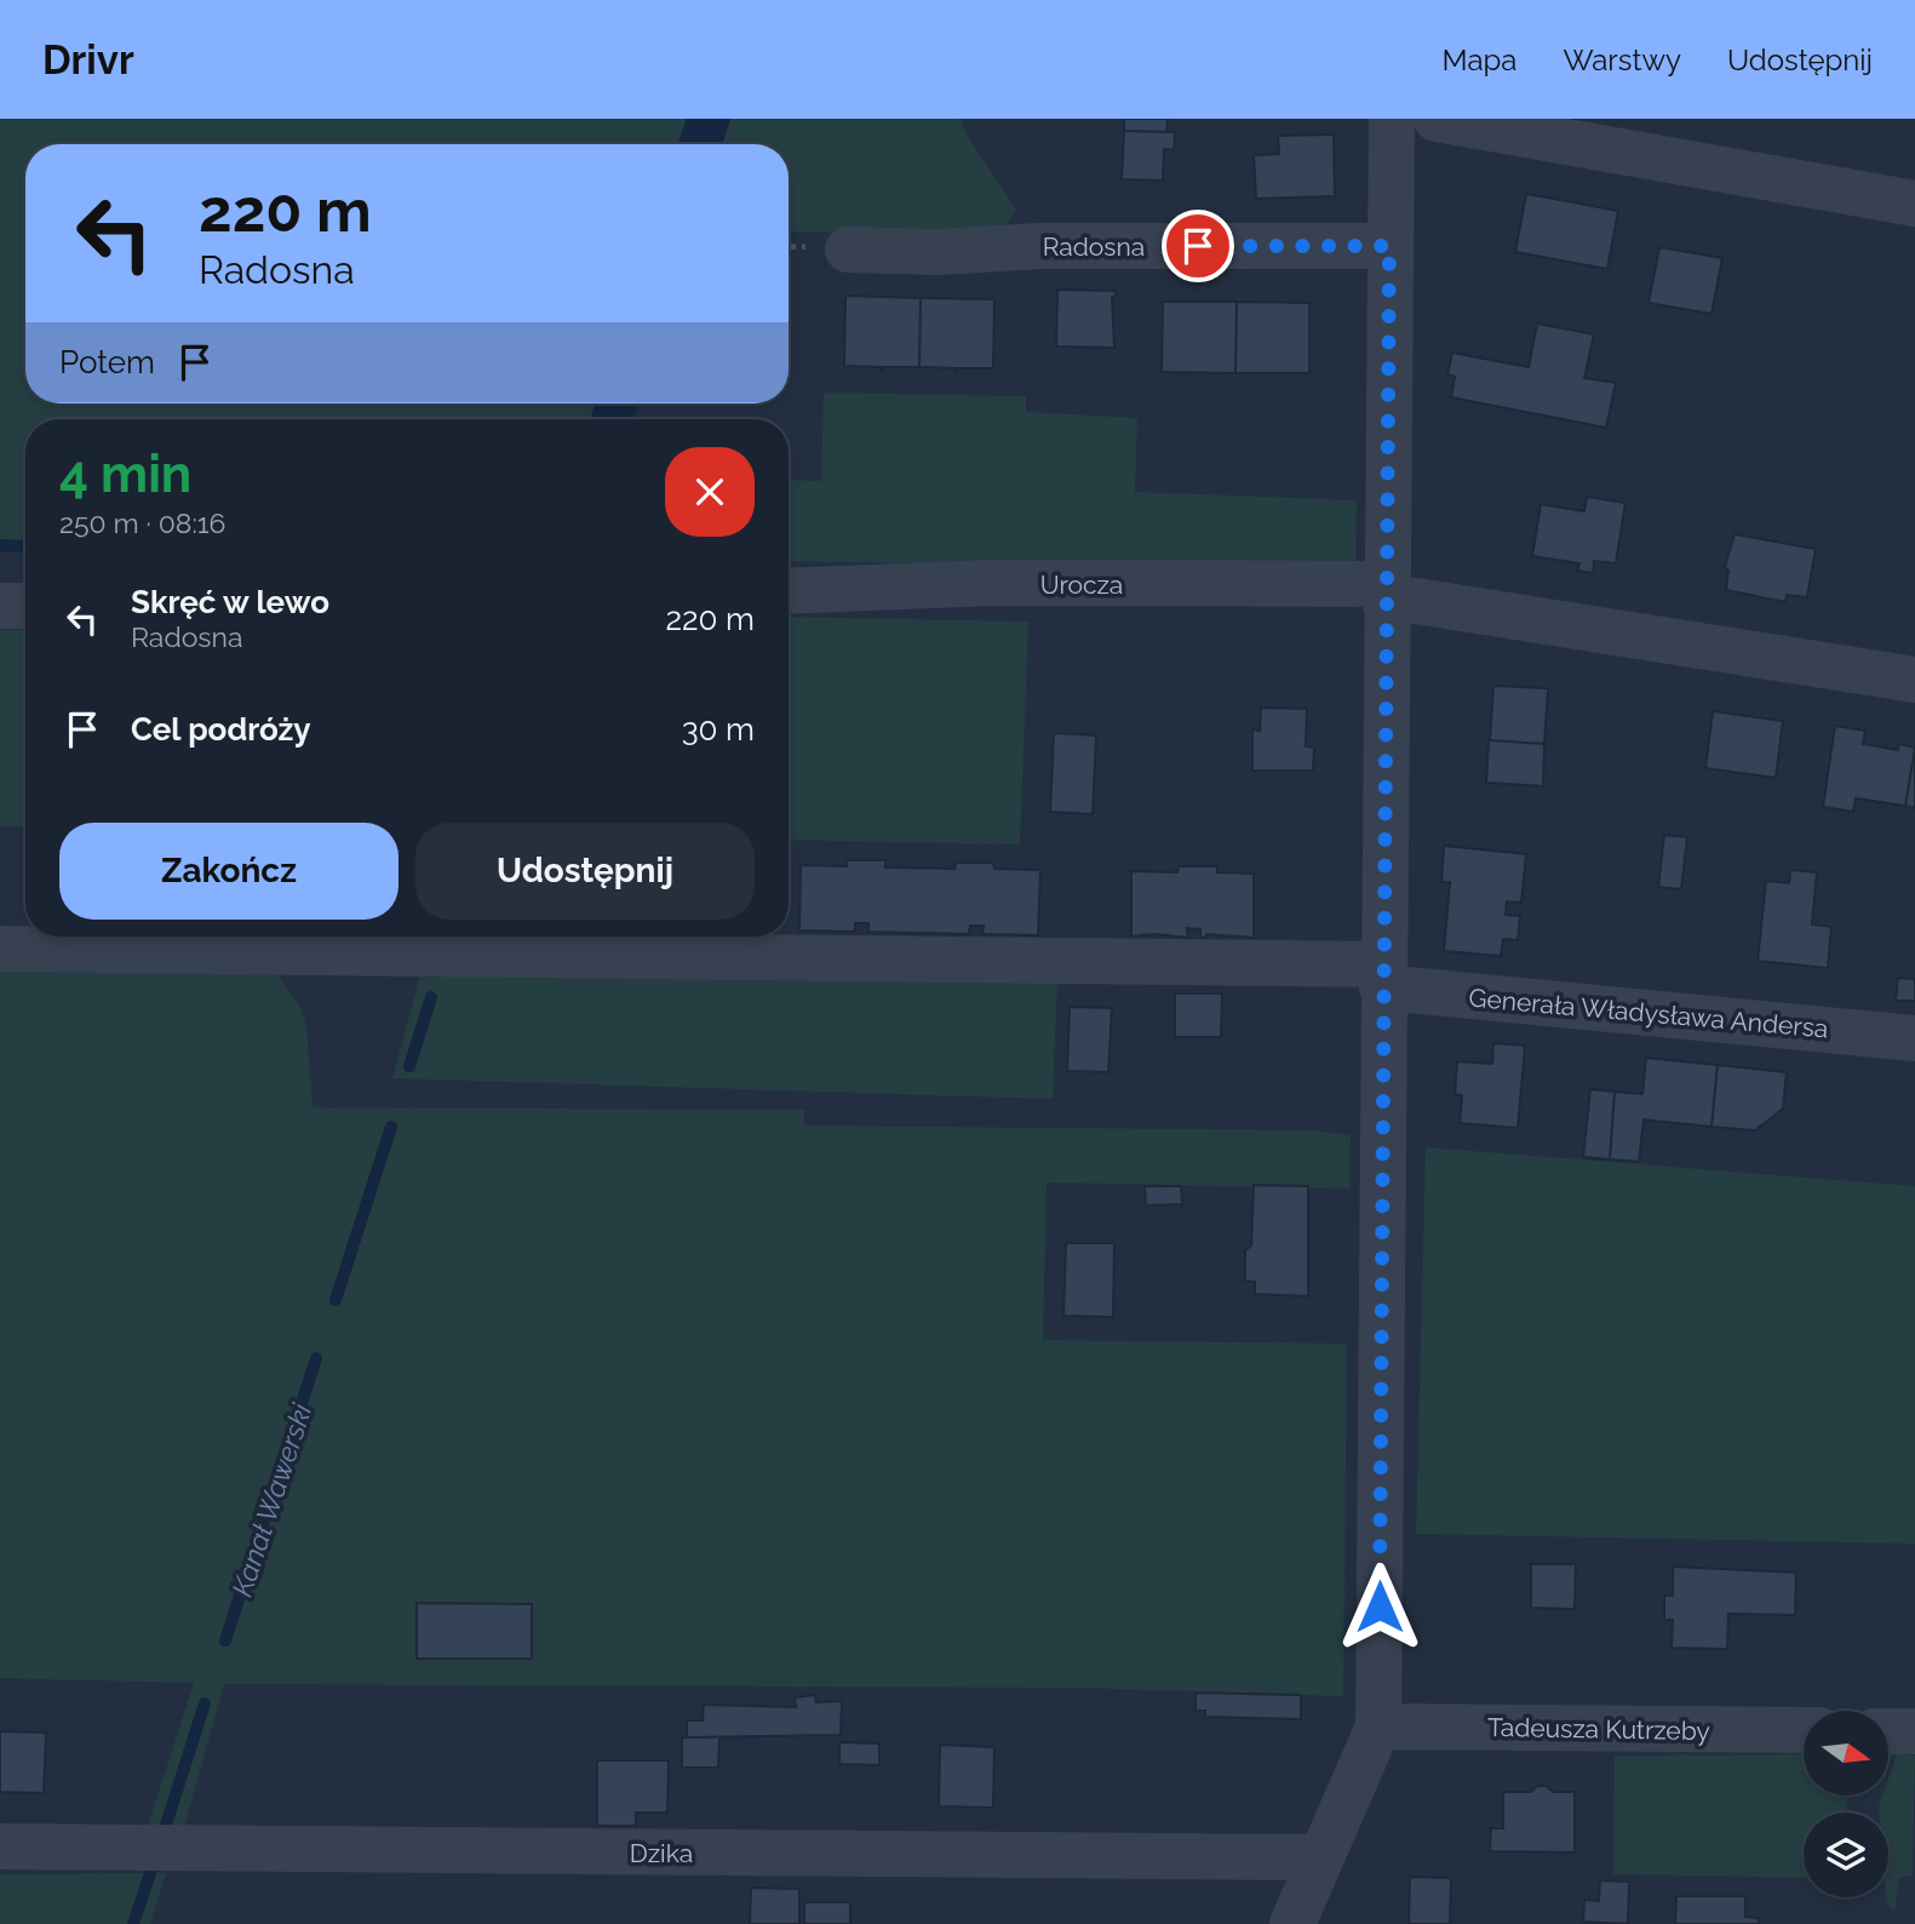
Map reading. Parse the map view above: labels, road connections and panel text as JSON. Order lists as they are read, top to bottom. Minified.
{"streets":{"street":["Radosna","Urocza","Generała Władysława Andersa","Tadeusza Kutrzeby","Dzika"]},"water":["Kanał Wawerski"],"north":"right","page":{"header":"Drivr","nav":["Mapa","Warstwy","Udostępnij"],"turn":["220 m","Radosna"],"then":"Potem","heading":["4 min","250 m · 08:16"],"list":[{"name":"Skręć w lewo","note":"Radosna","value":"220 m"},{"name":"Cel podróży","value":"30 m"}],"buttons":["Zakończ","Udostępnij"]}}
